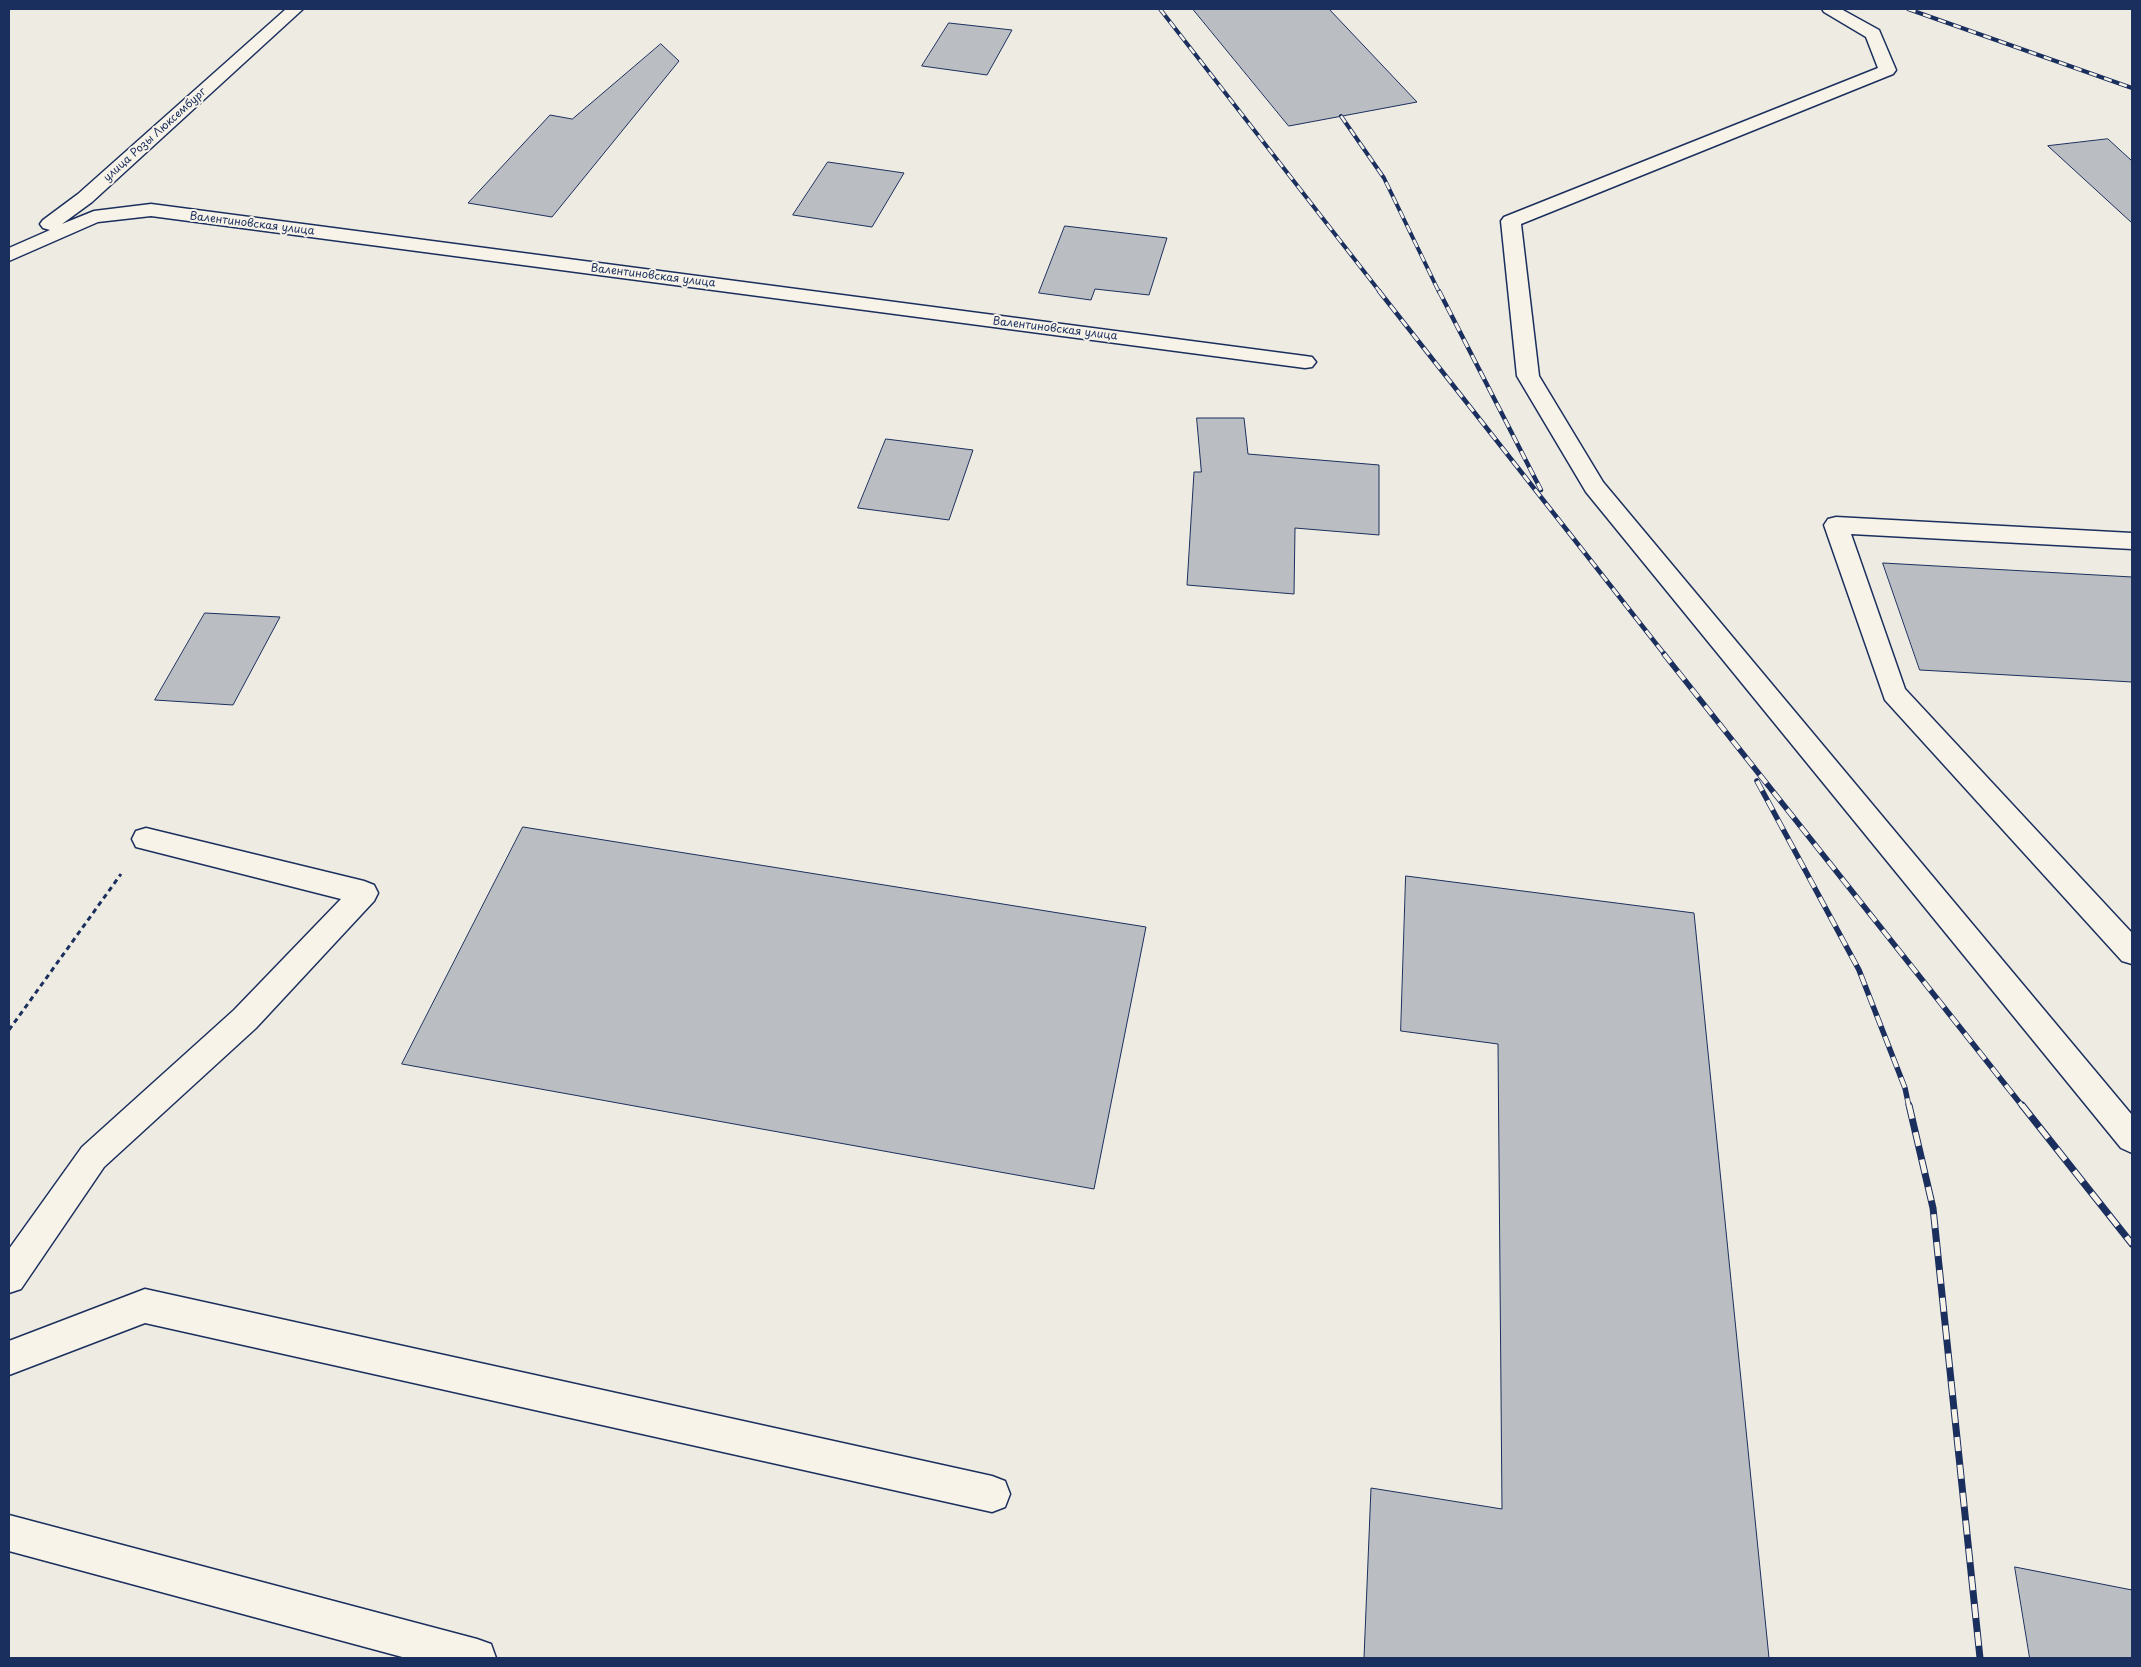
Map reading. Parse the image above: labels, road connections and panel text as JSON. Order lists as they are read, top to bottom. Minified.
{"streets":{"street":["улица Розы Люксембург","Валентиновская улица"]},"crossings":[["улица Розы Люксембург","Валентиновская улица"]]}
